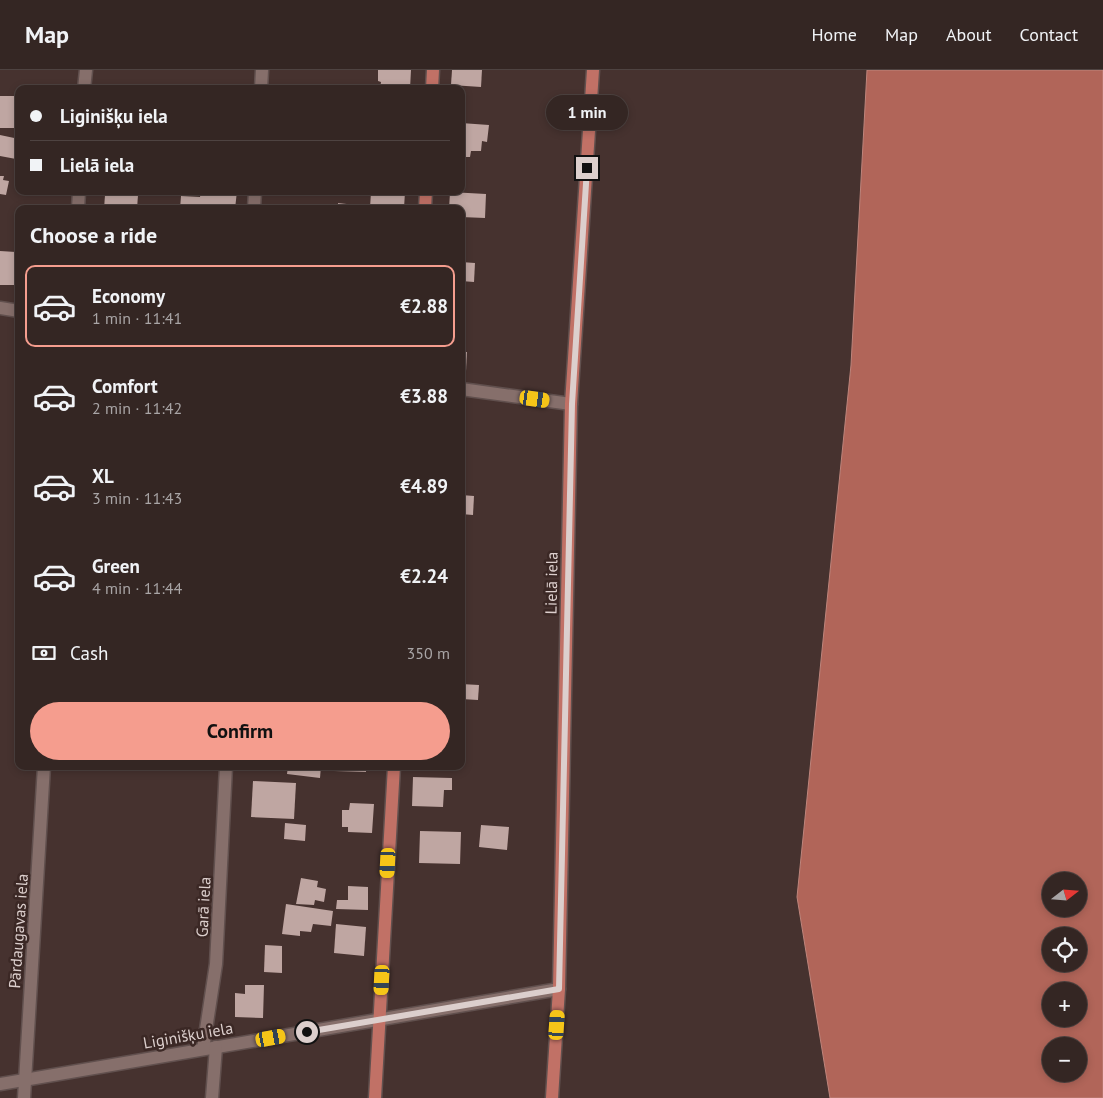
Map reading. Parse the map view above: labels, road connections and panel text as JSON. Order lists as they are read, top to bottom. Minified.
{"streets":{"main road":["Lielā iela"],"street":["Garā iela","Pārdaugavas iela","Liginišķu iela"]},"crossings":[["Lielā iela","Liginišķu iela"],["Garā iela","Liginišķu iela"],["Pārdaugavas iela","Liginišķu iela"]],"north":"right","page":{"header":"Map","nav":["Home","Map","About","Contact"],"banner":["Liginišķu iela","Lielā iela"],"bubble":"1 min","heading":"Choose a ride","list":[{"name":"Economy","note":"1 min · 11:41","value":"€2.88"},{"name":"Comfort","note":"2 min · 11:42","value":"€3.88"},{"name":"XL","note":"3 min · 11:43","value":"€4.89"},{"name":"Green","note":"4 min · 11:44","value":"€2.24"}],"pay":["Cash","350 m"],"buttons":"Confirm","map_buttons":["+","−"]}}
